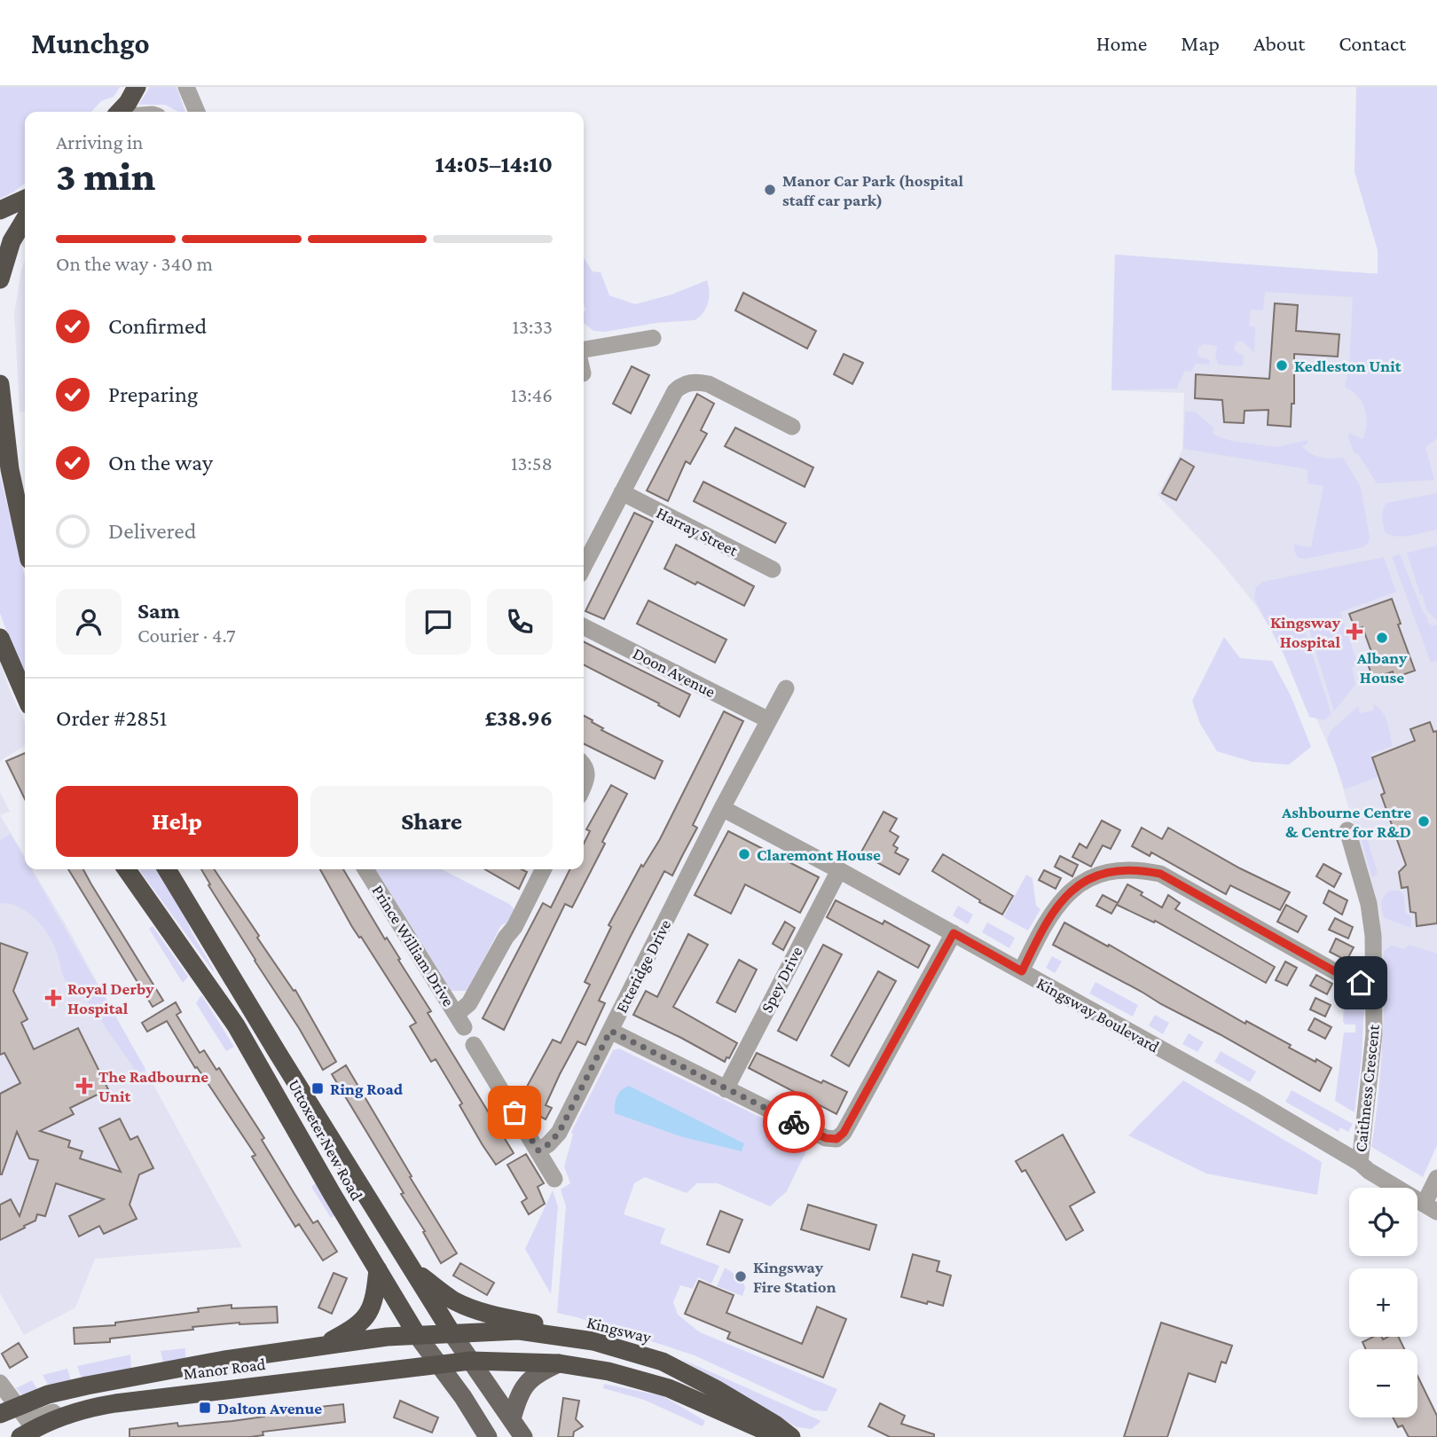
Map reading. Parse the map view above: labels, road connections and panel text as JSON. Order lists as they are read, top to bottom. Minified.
{"streets":{"highway":["Uttoxeter New Road","Kingsway","Manor Road"],"street":["Harray Street","Doon Avenue","Prince William Drive","Etteridge Drive","Spey Drive","Kingsway Boulevard","Caithness Crescent"]},"crossings":[["Doon Avenue","Etteridge Drive"],["Etteridge Drive","Kingsway Boulevard"],["Spey Drive","Kingsway Boulevard"],["Kingsway Boulevard","Caithness Crescent"],["Uttoxeter New Road","Kingsway"],["Uttoxeter New Road","Manor Road"],["Kingsway","Manor Road"]],"places":{"other":["Manor Car Park (hospital staff car park)","Kedleston Unit","Albany House","Ashbourne Centre & Centre for R&D","Claremont House","Kingsway Fire Station"],"health":["Kingsway Hospital","Royal Derby Hospital","The Radbourne Unit"],"transit":["Ring Road","Dalton Avenue"]},"page":{"header":"Munchgo","nav":["Home","Map","About","Contact"],"heading":["3 min","Arriving in","14:05–14:10"],"panel":["Sam","Courier · 4.7","Order #2851","£38.96"],"bar":"On the way · 340 m","list":[["Confirmed","13:33"],["Preparing","13:46"],["On the way","13:58"],"Delivered"],"buttons":["Help","Share"],"map_buttons":["+","−"]}}
